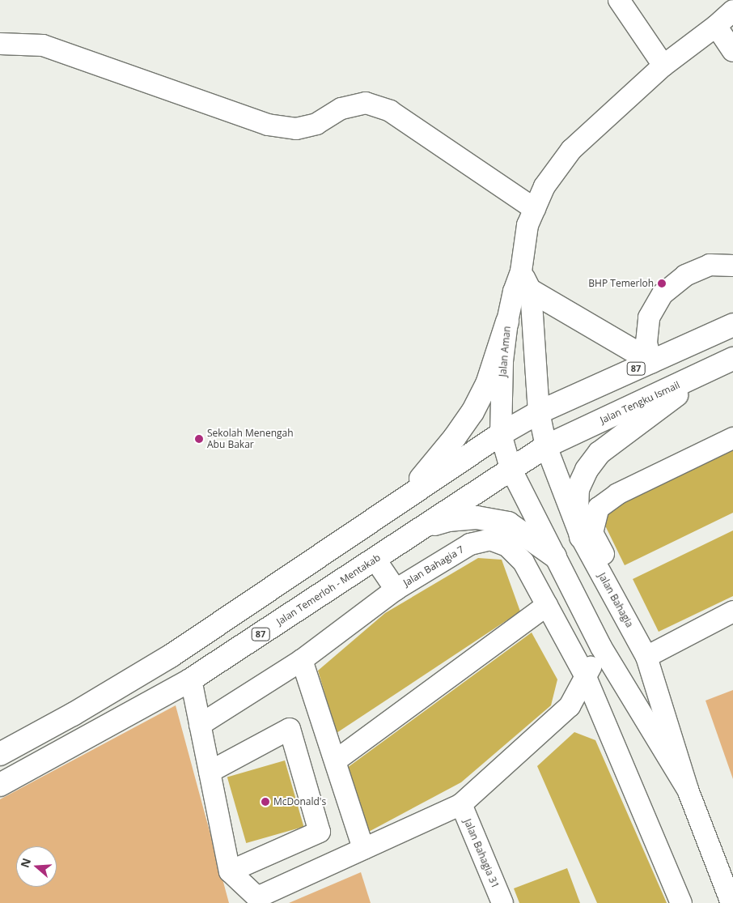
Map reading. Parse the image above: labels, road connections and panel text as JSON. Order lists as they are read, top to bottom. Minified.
{"streets":{"main road":["87","Jalan Tengku Ismail","Jalan Temerloh - Mentakab"],"street":["Jalan Aman","Jalan Bahagia 7","Jalan Bahagia","Jalan Bahagia 31"]},"crossings":[["Jalan Aman","87"],["Jalan Aman","Jalan Bahagia"],["87","Jalan Bahagia"],["Jalan Tengku Ismail","Jalan Temerloh - Mentakab"],["Jalan Tengku Ismail","Jalan Bahagia"],["Jalan Temerloh - Mentakab","Jalan Bahagia"]],"places":["BHP Temerloh","Sekolah Menengah Abu Bakar","McDonald's"],"north":"left"}
